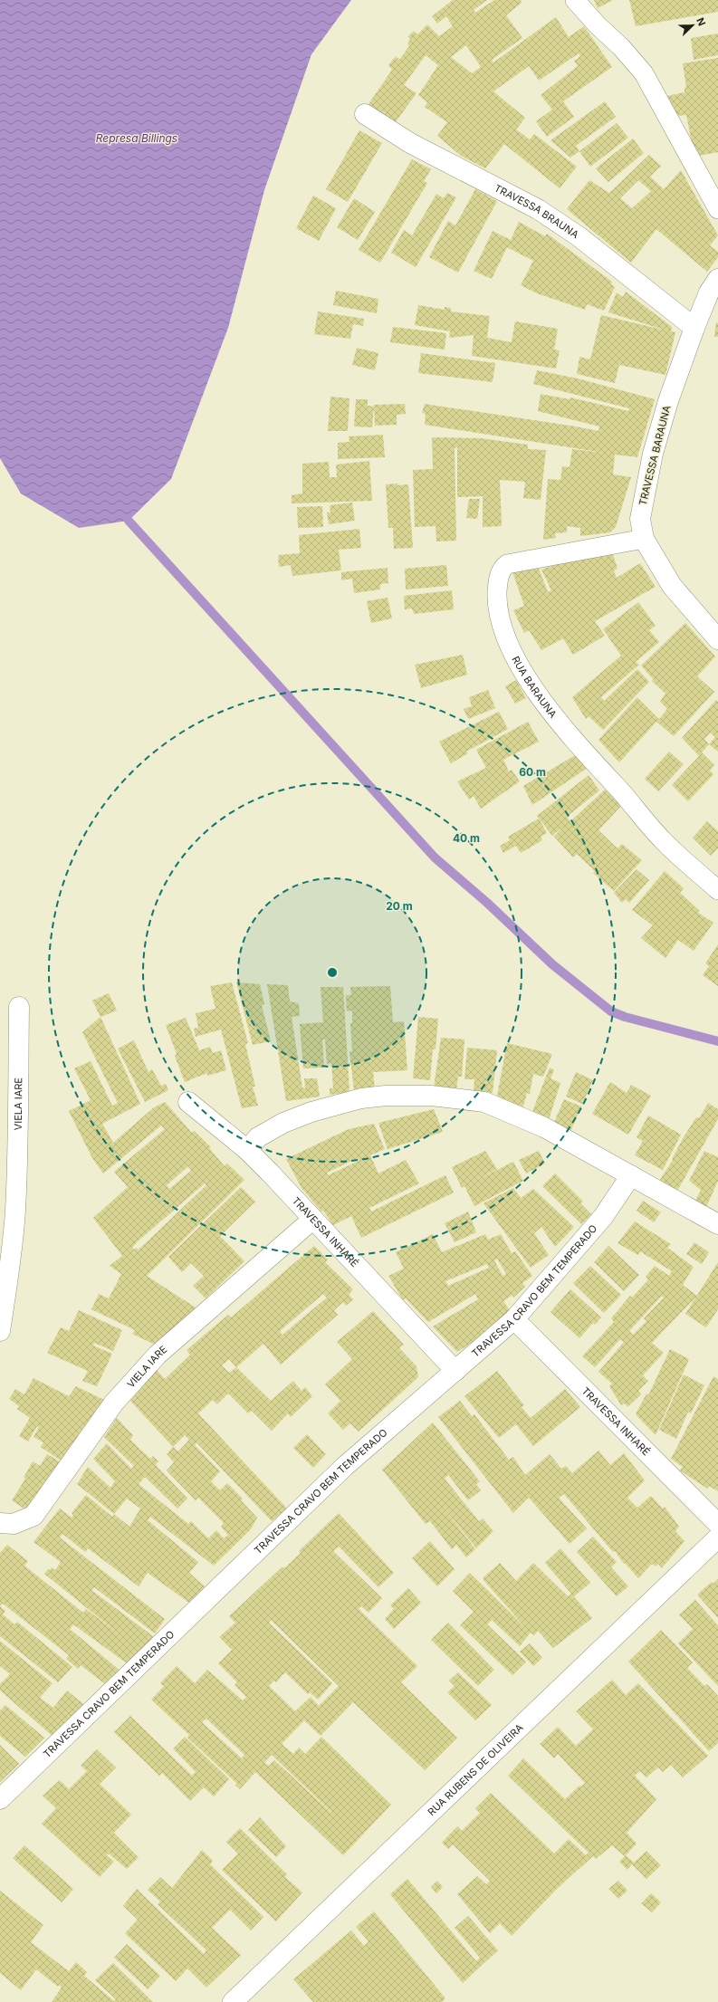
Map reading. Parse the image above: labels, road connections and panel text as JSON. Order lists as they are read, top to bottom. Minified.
{"streets":{"street":["TRAVESSA BRAUNA","TRAVESSA BARAUNA","VIELA IARE","TRAVESSA INHARÉ","TRAVESSA CRAVO BEM TEMPERADO","RUA RUBENS DE OLIVEIRA"],"lane":["RUA BARAUNA"]},"crossings":[["TRAVESSA BRAUNA","TRAVESSA BARAUNA"],["TRAVESSA BARAUNA","RUA BARAUNA"],["VIELA IARE","TRAVESSA INHARÉ"],["TRAVESSA INHARÉ","TRAVESSA CRAVO BEM TEMPERADO"]],"water":["Represa Billings"],"north":"top right","rings":["60 m","40 m","20 m"]}
